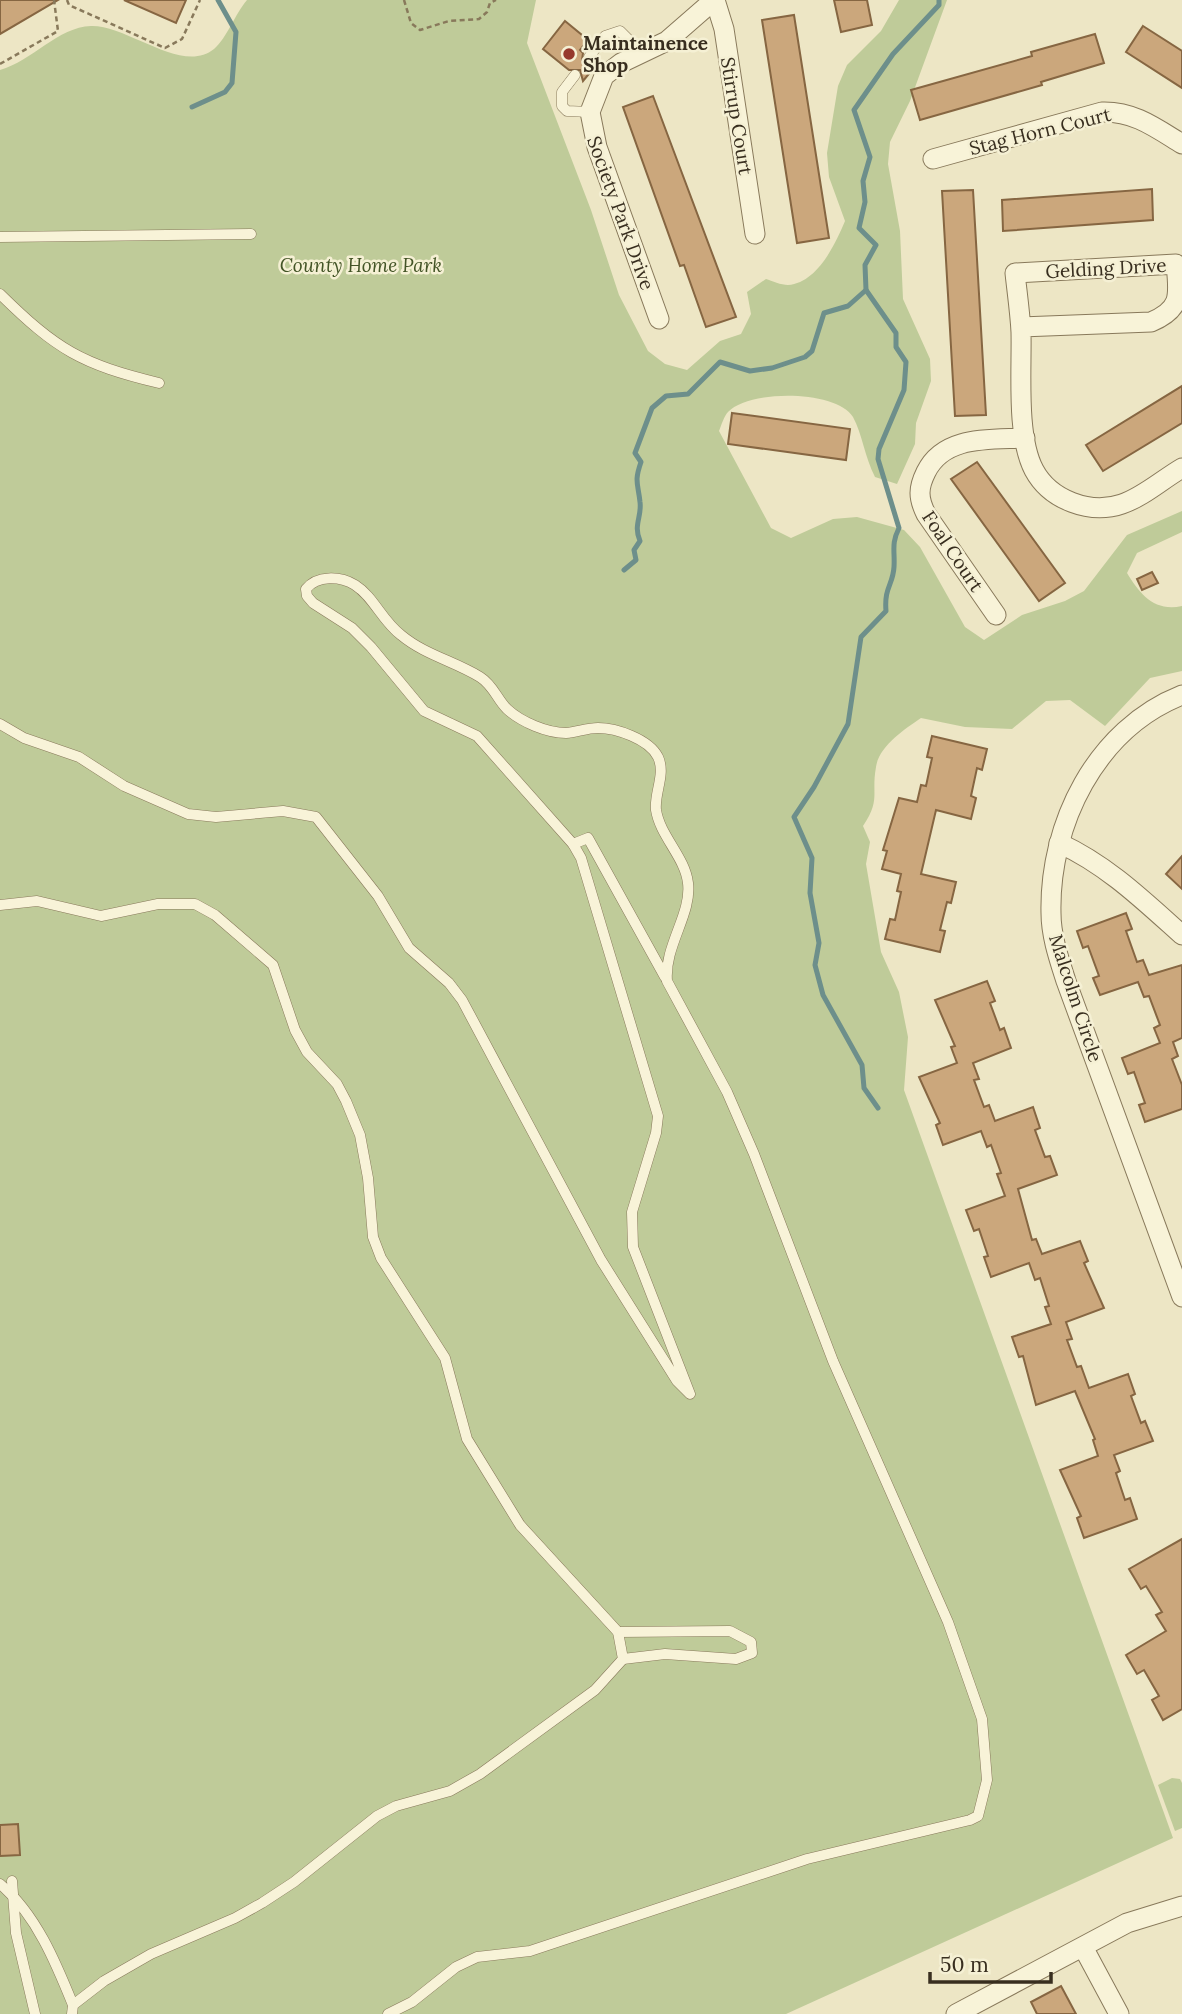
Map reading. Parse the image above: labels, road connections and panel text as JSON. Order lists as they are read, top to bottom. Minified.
{"streets":{"street":["Stirrup Court","Stag Horn Court","Society Park Drive","Gelding Drive","Foal Court","Malcolm Circle"]},"crossings":[["Stirrup Court","Society Park Drive"],["Gelding Drive","Foal Court"]],"parks":["County Home Park"],"places":["Maintainence Shop"],"scale_bar":"50 m"}
